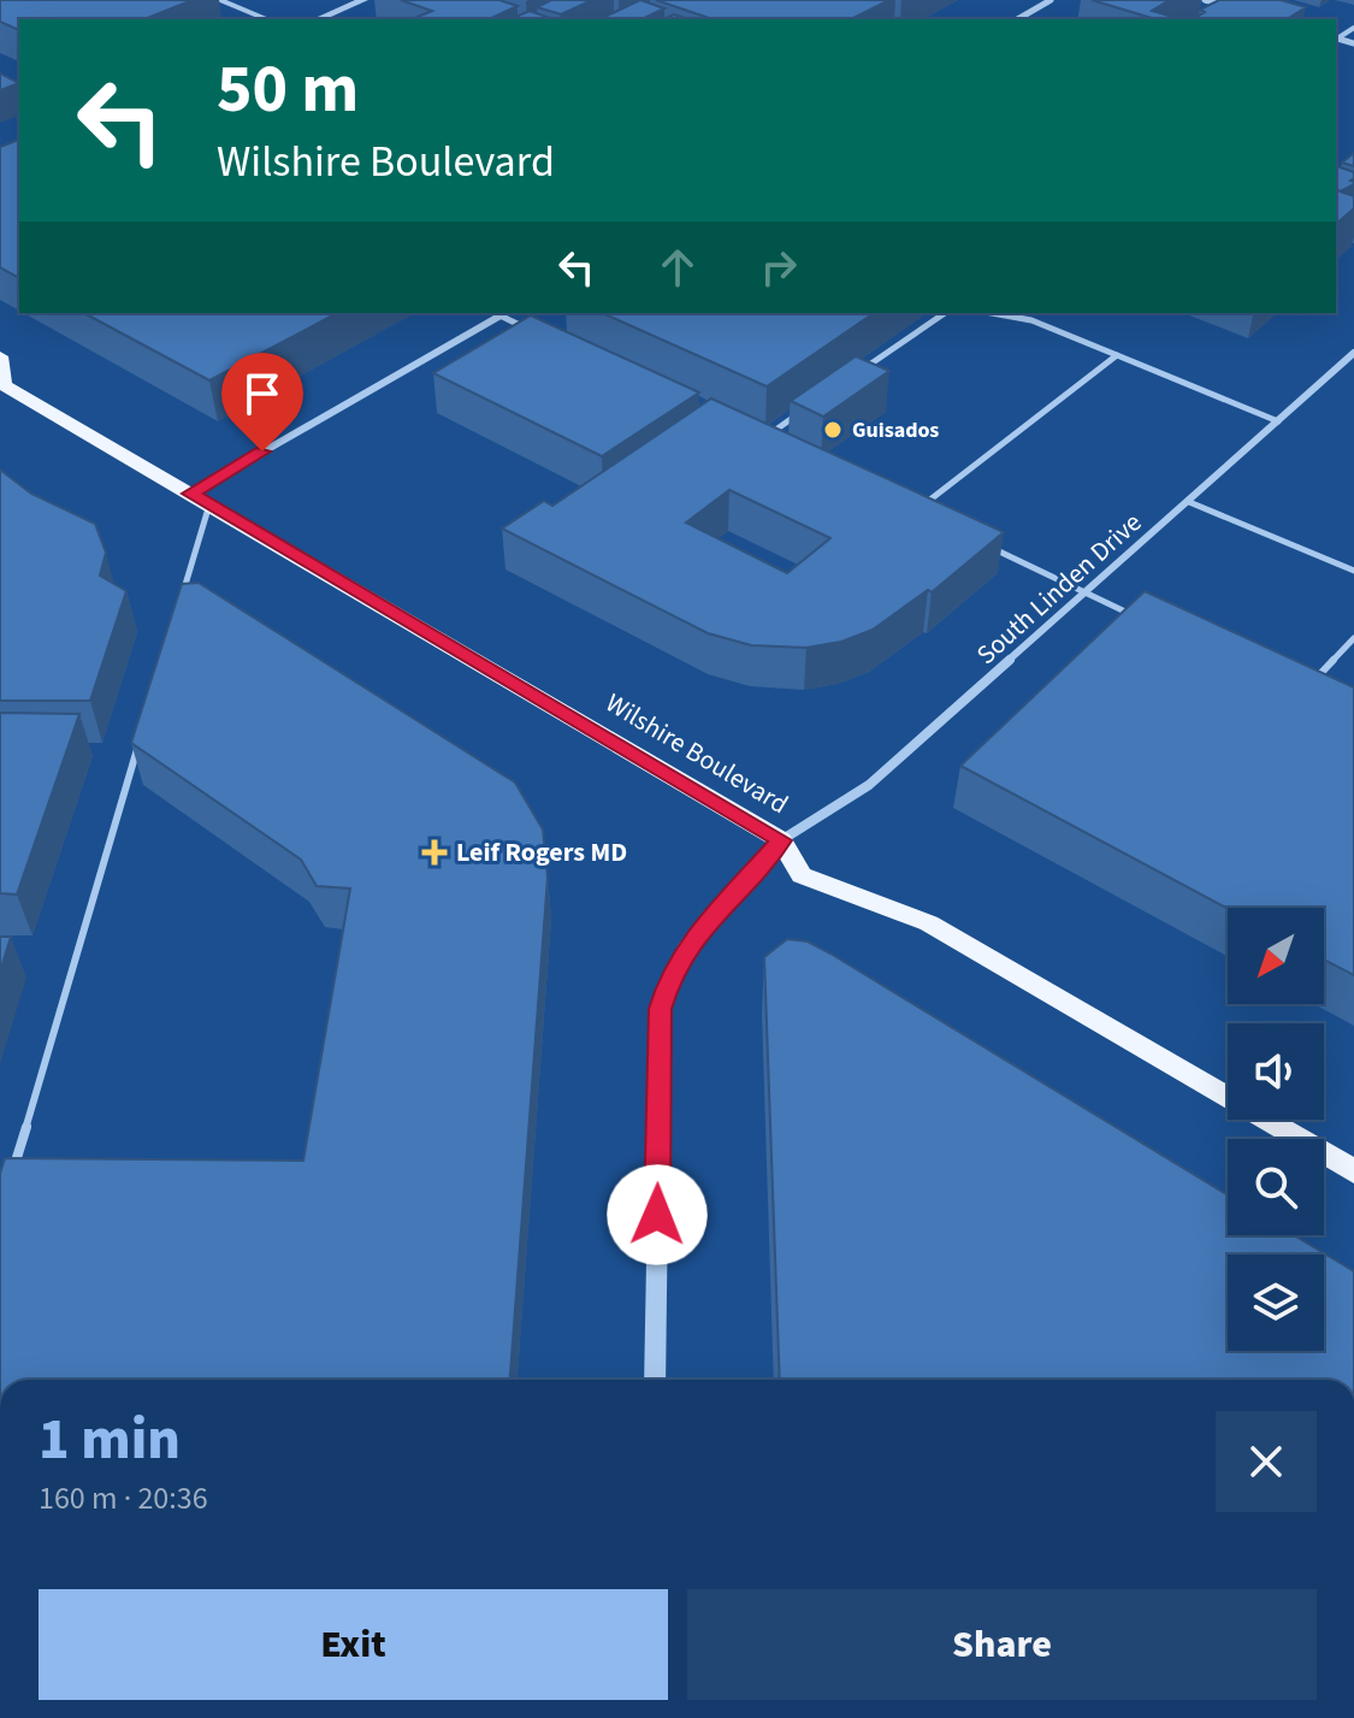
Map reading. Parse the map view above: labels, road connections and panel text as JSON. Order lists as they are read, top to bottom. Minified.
{"streets":{"main road":["Wilshire Boulevard"],"street":["South Linden Drive"]},"crossings":[["South Linden Drive","Wilshire Boulevard"]],"places":{"other":["Guisados"],"health":["Leif Rogers MD"]},"north":"bottom left","page":{"turn":["50 m","Wilshire Boulevard"],"heading":["1 min","160 m · 20:36"],"buttons":["Exit","Share"]}}
